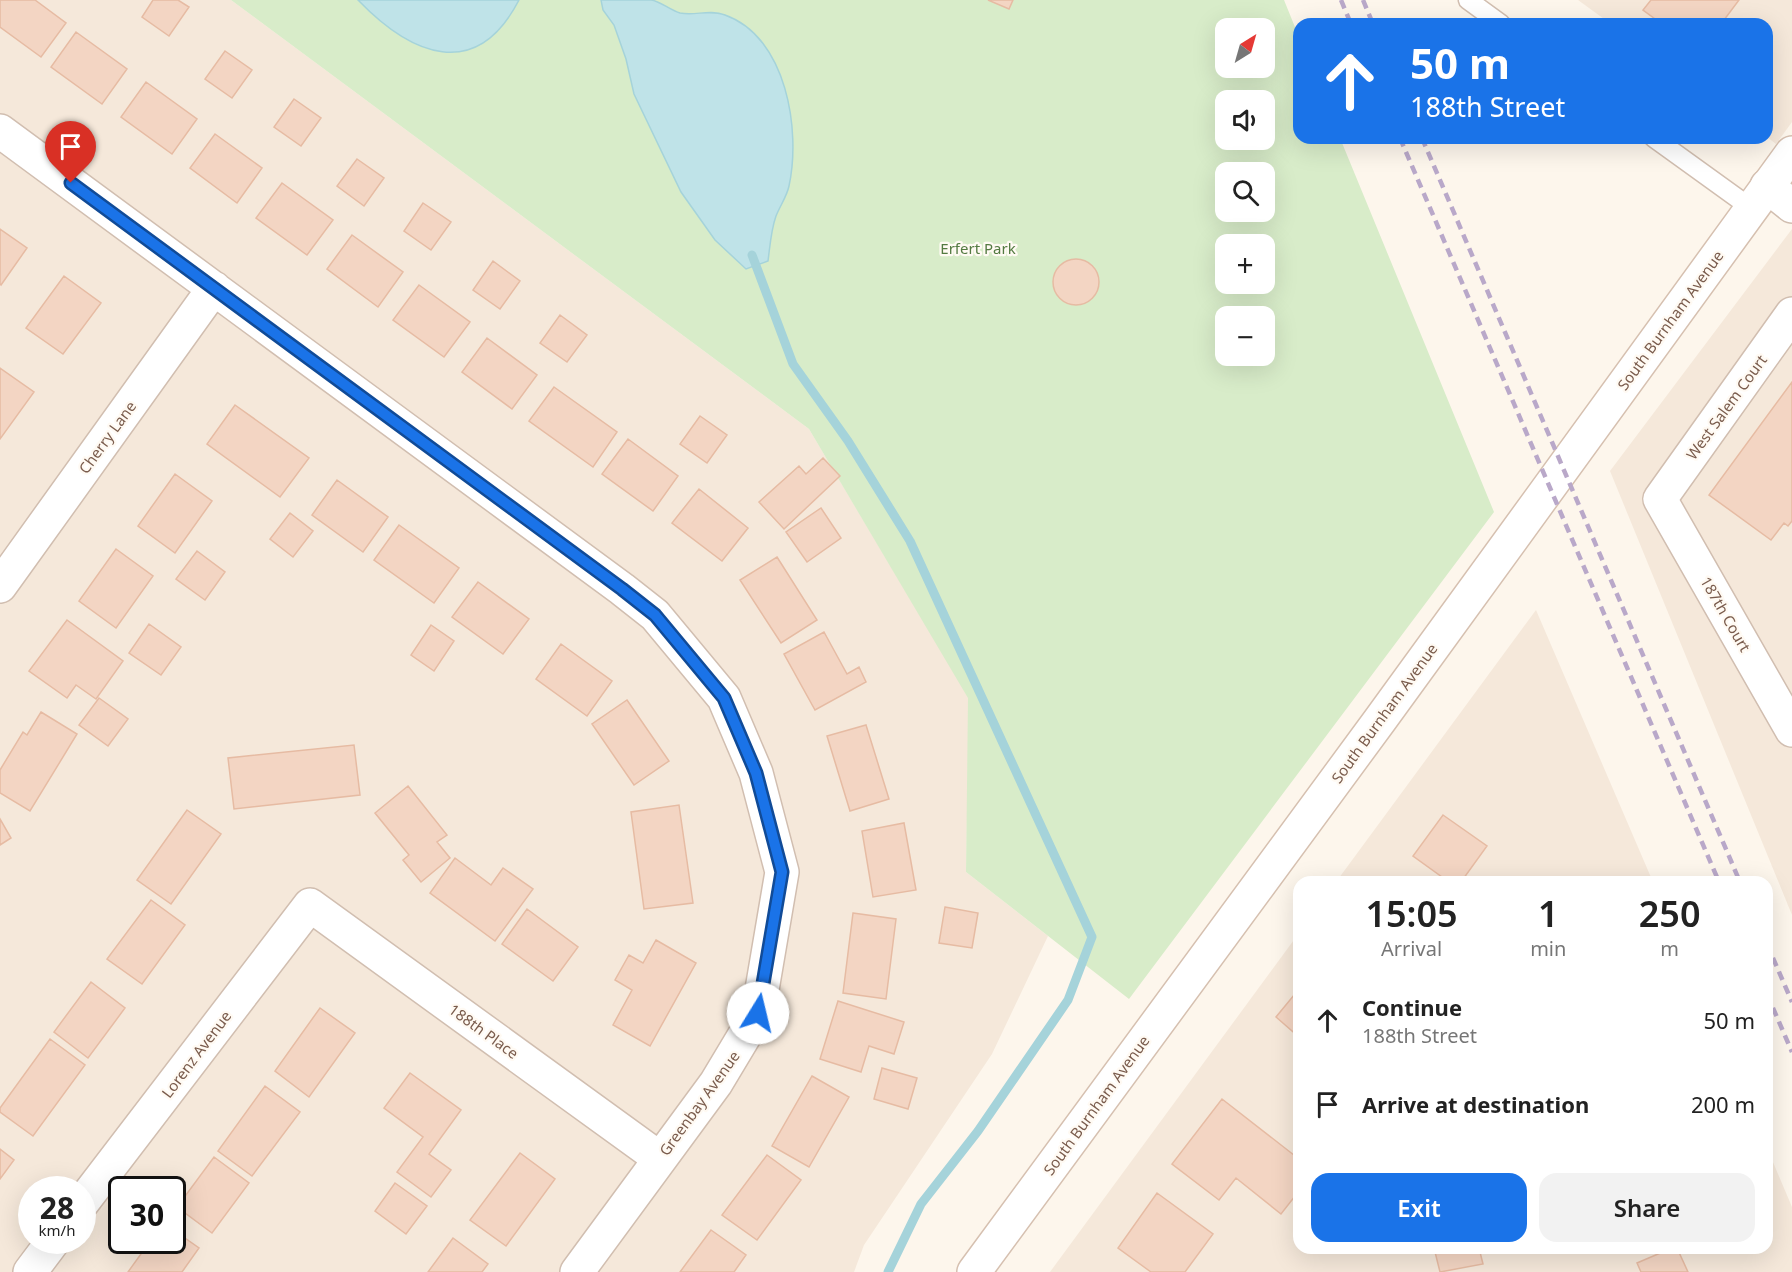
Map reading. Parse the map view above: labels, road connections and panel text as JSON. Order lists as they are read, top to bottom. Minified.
{"streets":{"street":["South Burnham Avenue","West Salem Court","Cherry Lane","187th Court","188th Place","Lorenz Avenue","Greenbay Avenue"]},"crossings":[["West Salem Court","187th Court"],["Cherry Lane","Greenbay Avenue"],["188th Place","Lorenz Avenue"],["188th Place","Greenbay Avenue"]],"parks":["Erfert Park"],"north":"top right","page":{"map_buttons":["+","−"],"turn":["50 m","188th Street"],"eta":["15:05","Arrival","1","min","250","m"],"list":[{"name":"Continue","note":"188th Street","value":"50 m"},{"name":"Arrive at destination","value":"200 m"}],"buttons":["Exit","Share"],"speed":"28 km/h","limit":"30"}}
